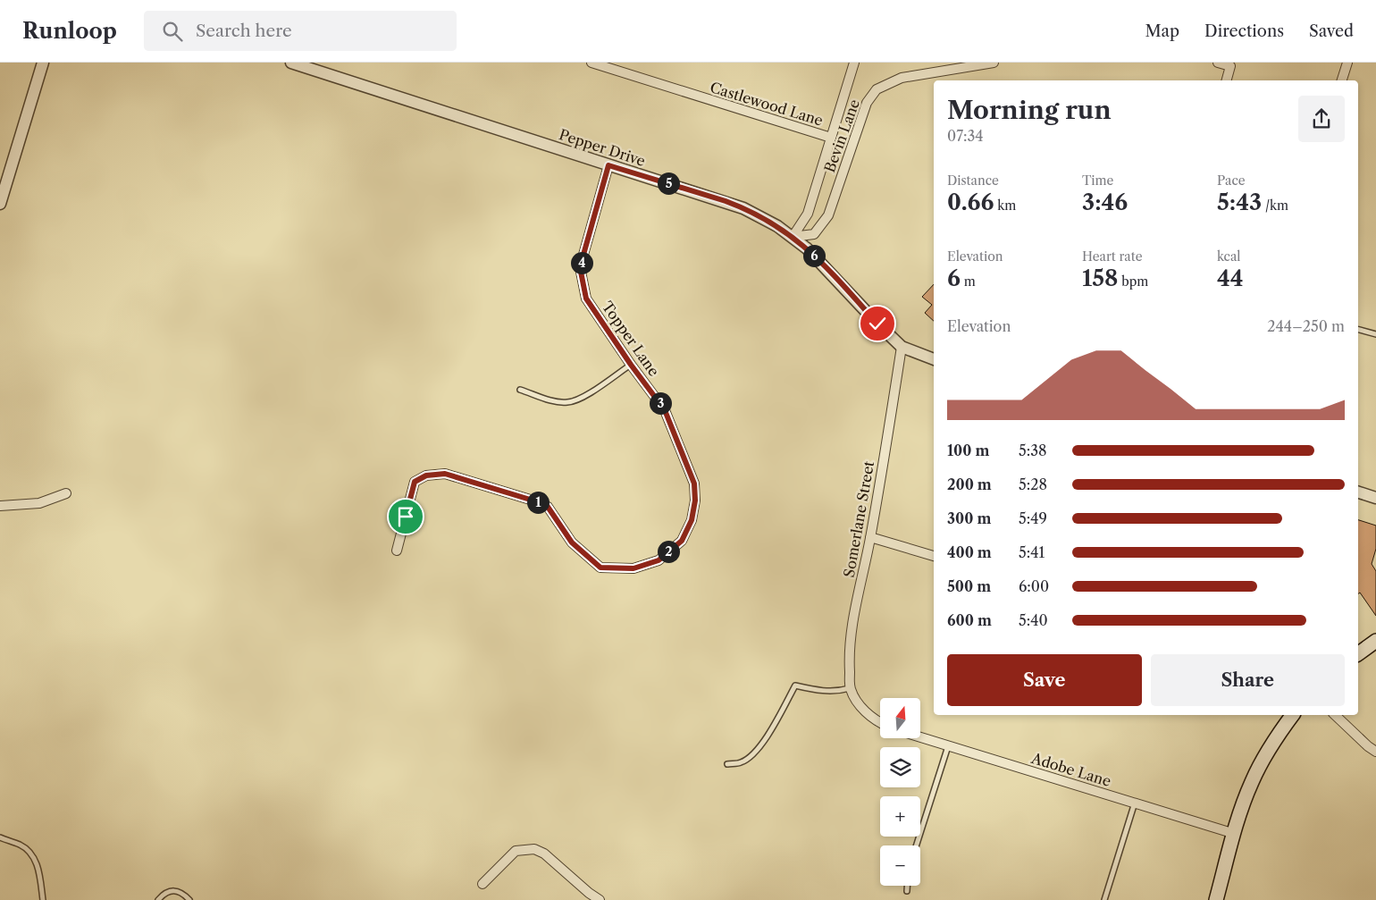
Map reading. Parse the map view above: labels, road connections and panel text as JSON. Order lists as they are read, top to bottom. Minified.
{"streets":{"street":["Castlewood Lane","Bevin Lane","Pepper Drive","Topper Lane","Somerlane Street","Adobe Lane"]},"crossings":[["Bevin Lane","Pepper Drive"],["Pepper Drive","Topper Lane"],["Pepper Drive","Somerlane Street"]],"north":"top","page":{"header":"Runloop","search":"Search here","nav":["Map","Directions","Saved"],"heading":["Morning run","07:34"],"stats":[["Distance","0.66 km"],["Time","3:46"],["Pace","5:43 /km"],["Elevation","6 m"],["Heart rate","158 bpm"],["kcal","44"]],"pins":["5","6","4","3","1","2"],"chart":["Elevation","244–250 m"],"list":[{"name":"100 m","note":"5:38"},{"name":"200 m","note":"5:28"},{"name":"300 m","note":"5:49"},{"name":"400 m","note":"5:41"},{"name":"500 m","note":"6:00"},{"name":"600 m","note":"5:40"}],"buttons":["Save","Share"],"map_buttons":["+","−"]}}
